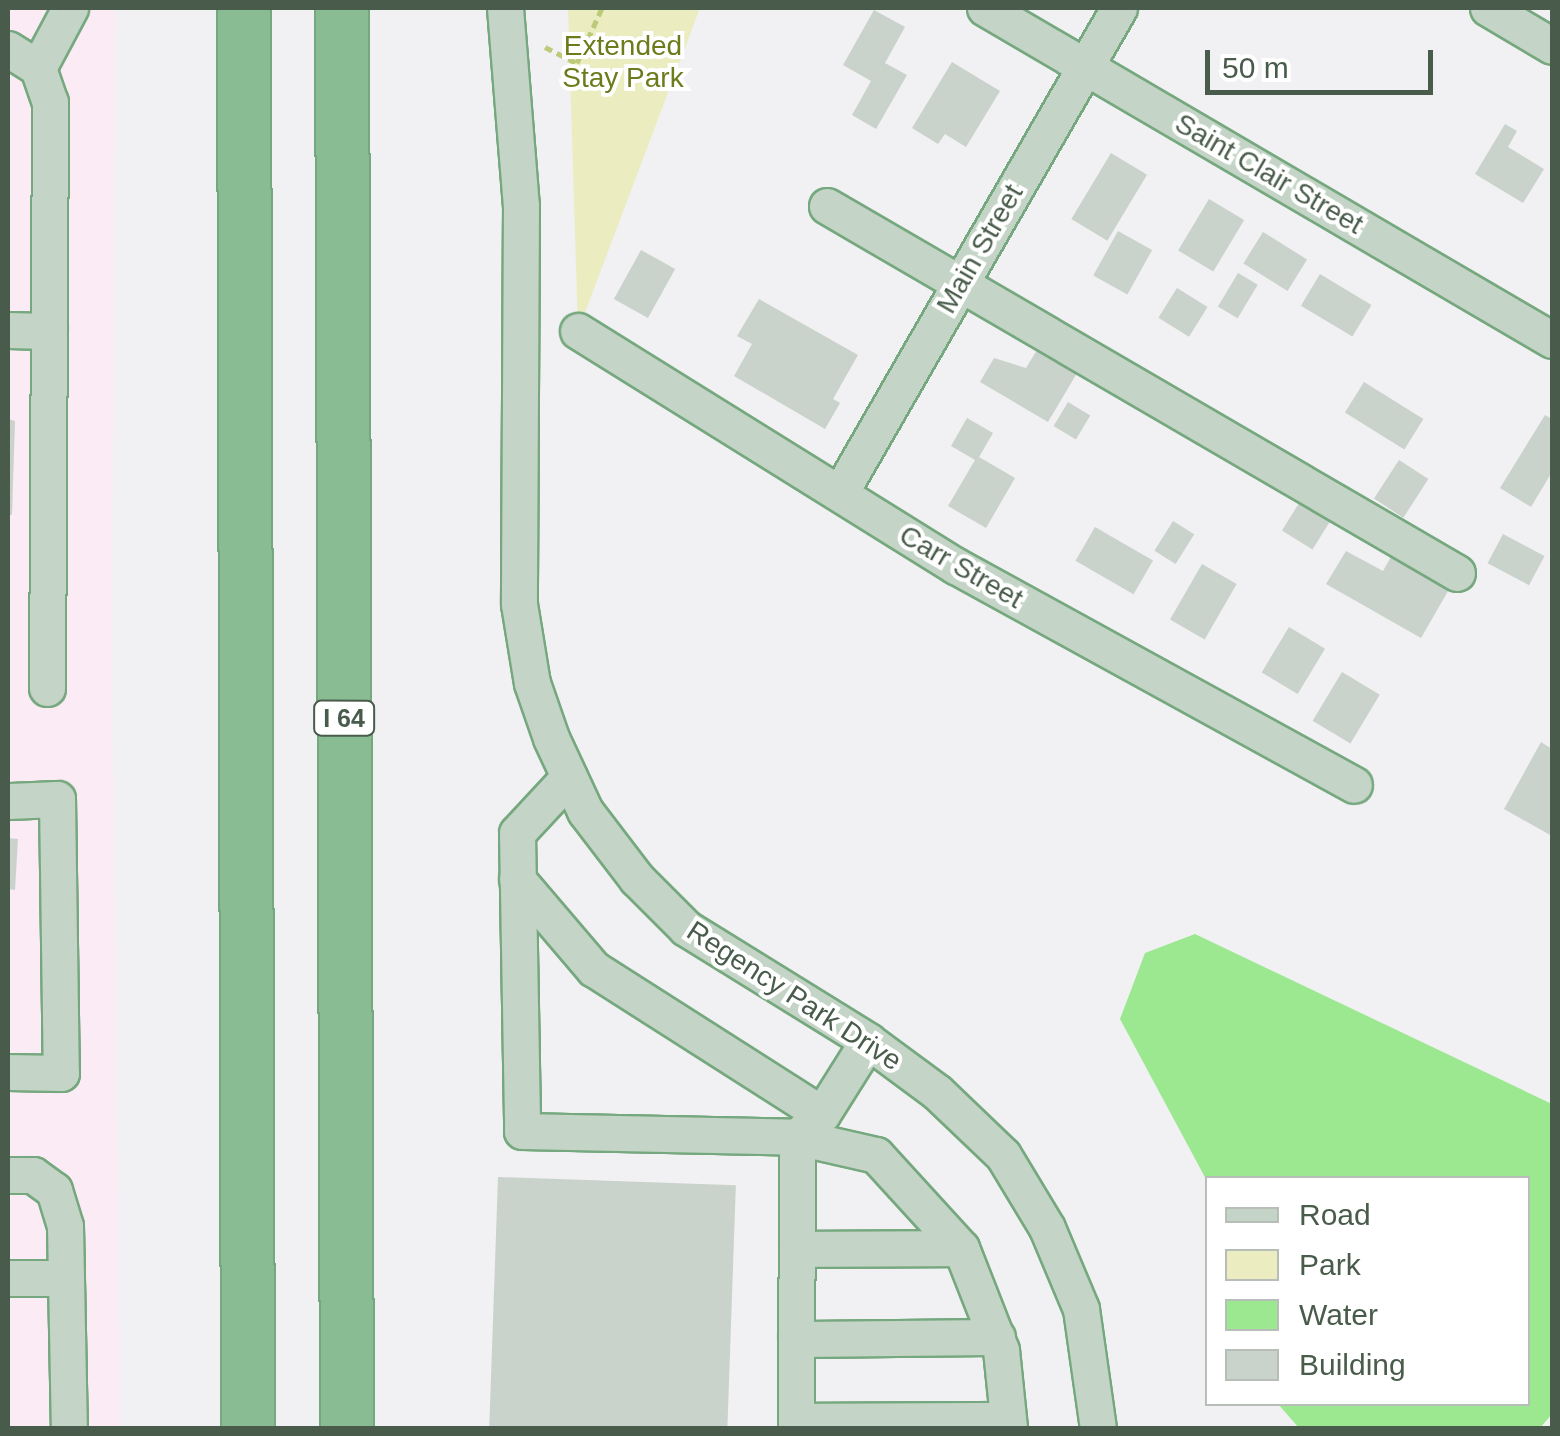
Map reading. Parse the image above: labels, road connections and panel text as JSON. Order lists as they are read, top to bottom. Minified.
{"streets":{"highway":["I 64"],"street":["Saint Clair Street","Main Street","Carr Street","Regency Park Drive"]},"crossings":[["Saint Clair Street","Main Street"],["Main Street","Carr Street"]],"parks":["Extended Stay Park"],"legend":["Road","Park","Water","Building"],"scale_bar":"50 m"}
